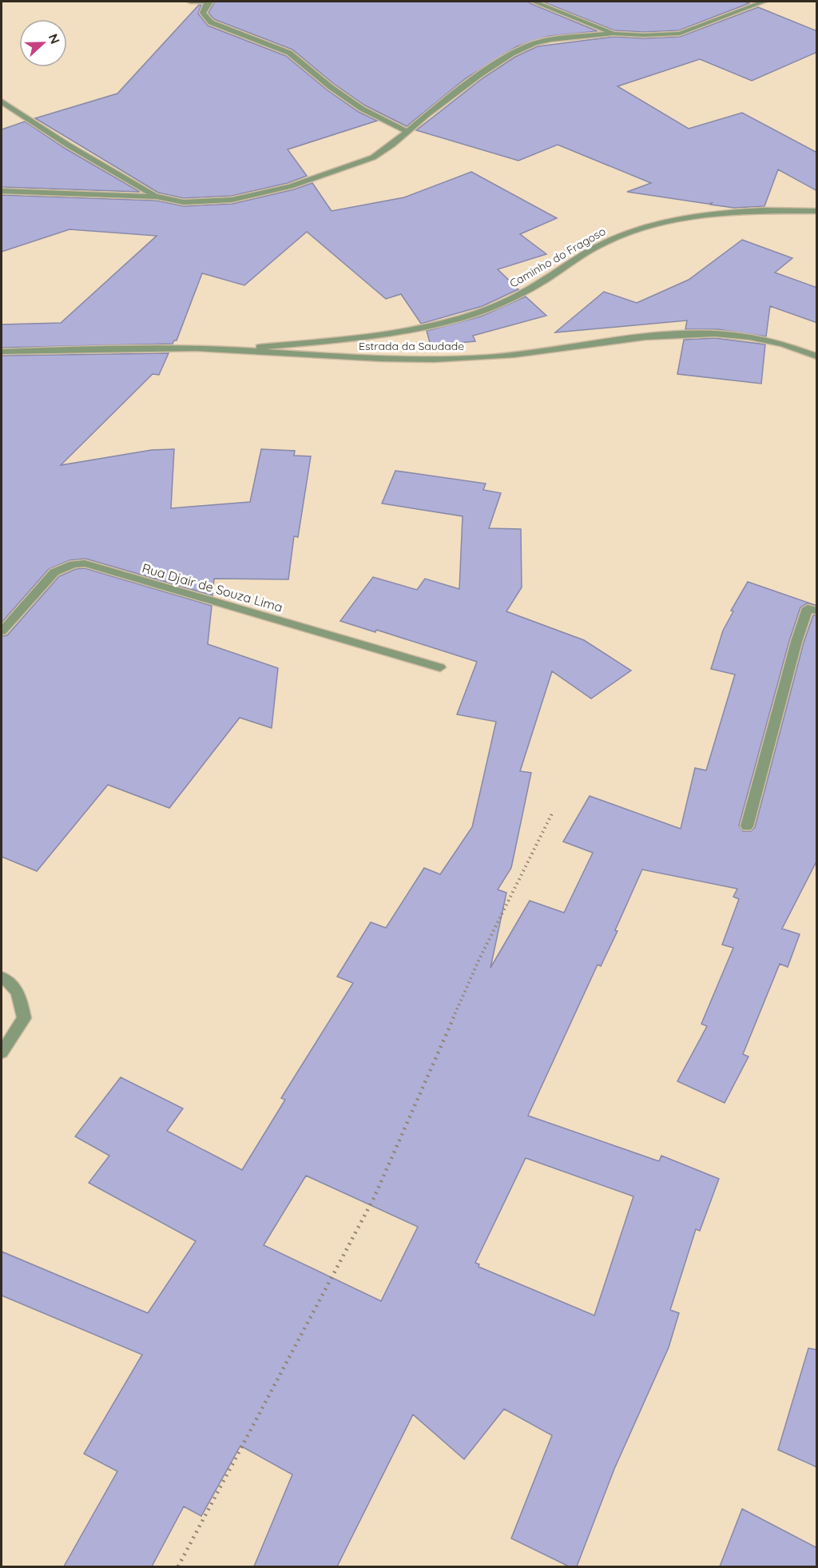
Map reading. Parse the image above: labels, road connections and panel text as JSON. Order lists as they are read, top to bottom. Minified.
{"streets":{"street":["Caminho do Fragoso","Estrada da Saudade","Rua Djair de Souza Lima"]},"crossings":[["Caminho do Fragoso","Estrada da Saudade"]],"north":"right"}
